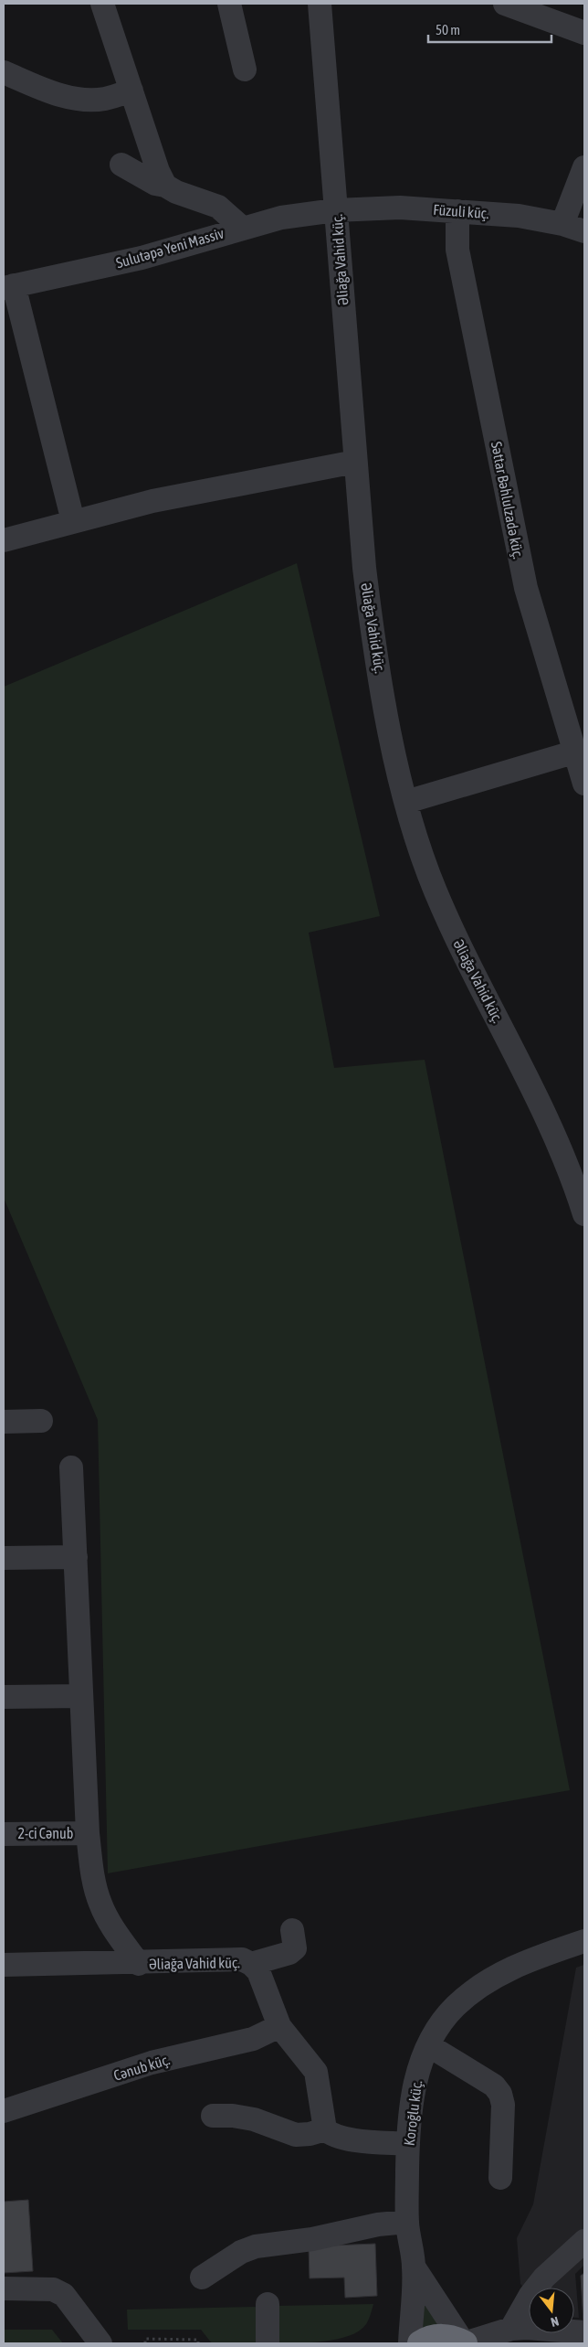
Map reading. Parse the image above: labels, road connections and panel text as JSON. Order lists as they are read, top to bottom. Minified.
{"streets":{"street":["Füzuli küç.","Sulutəpə Yeni Massiv","Əliağa Vahid küç.","Səttar Bəhlulzadə küç.","2-ci Cənub","Cənub küç.","Koroğlu küç."]},"crossings":[["Füzuli küç.","Sulutəpə Yeni Massiv"],["Füzuli küç.","Əliağa Vahid küç."],["Füzuli küç.","Səttar Bəhlulzadə küç."],["Sulutəpə Yeni Massiv","Əliağa Vahid küç."],["Əliağa Vahid küç.","Cənub küç."]],"scale_bar":"50 m","north":"bottom"}
